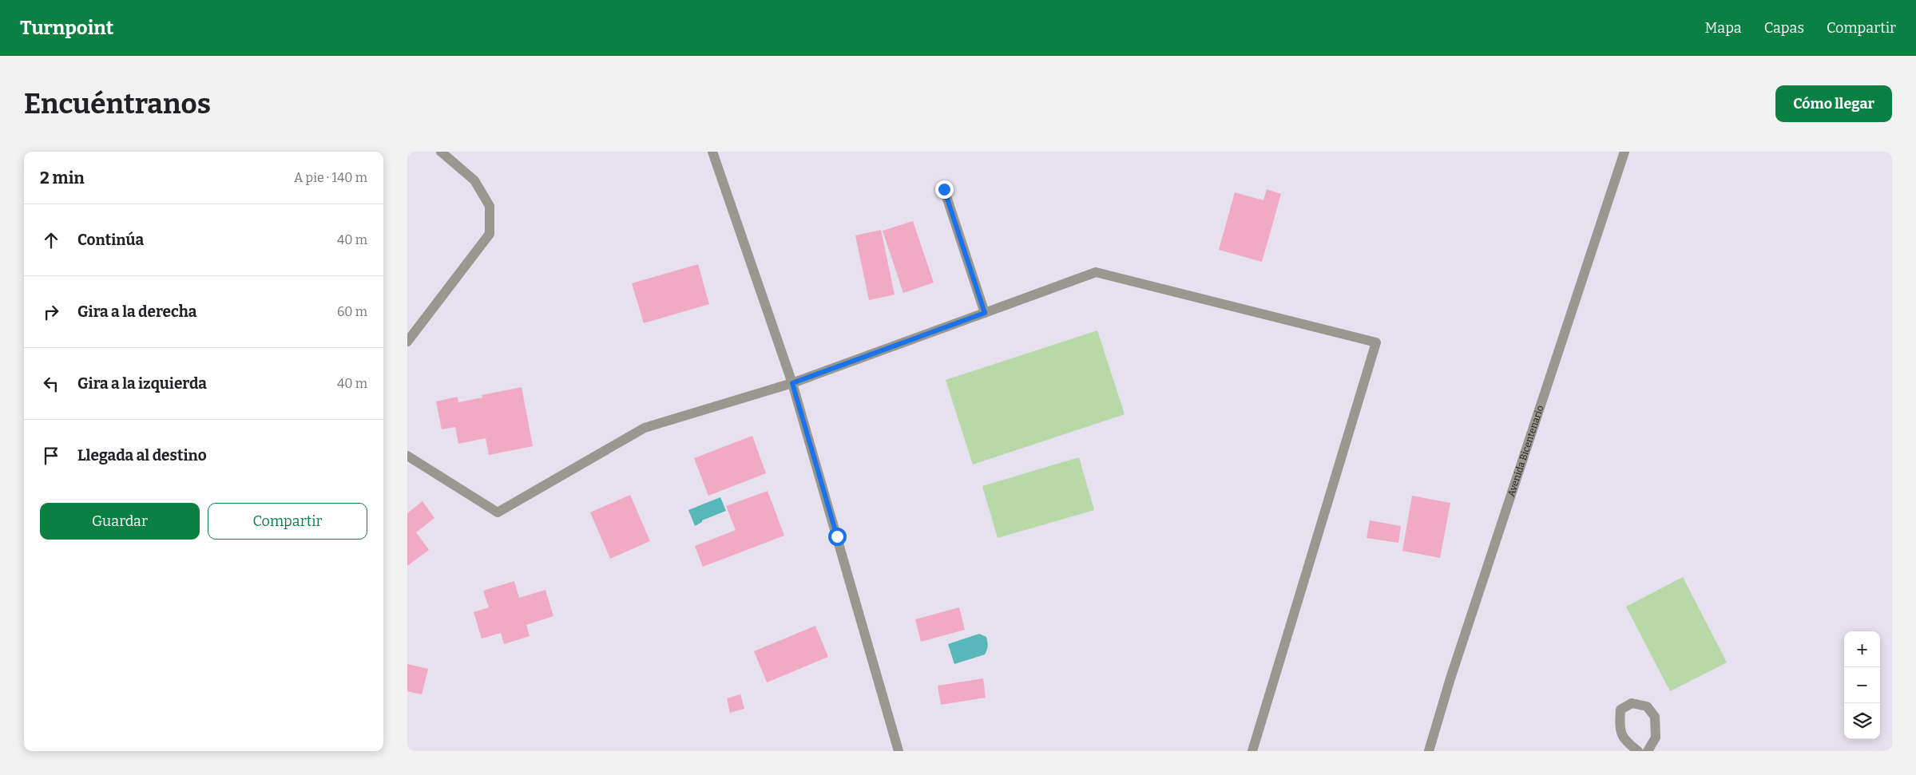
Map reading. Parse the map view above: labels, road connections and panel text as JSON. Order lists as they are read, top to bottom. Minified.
{"streets":{"street":["Avenida Bicentenario"]},"page":{"header":"Turnpoint","nav":["Mapa","Capas","Compartir"],"buttons":["Cómo llegar",["Guardar","Compartir"]],"title":"Encuéntranos","heading":["2 min","A pie · 140 m"],"list":[["Continúa","40 m"],["Gira a la derecha","60 m"],["Gira a la izquierda","40 m"],"Llegada al destino"],"map_buttons":["+","−"]}}
